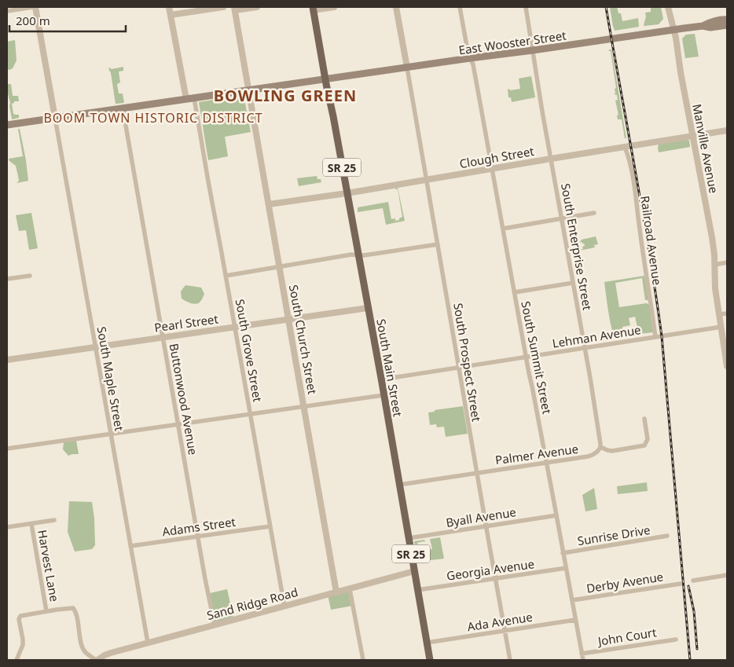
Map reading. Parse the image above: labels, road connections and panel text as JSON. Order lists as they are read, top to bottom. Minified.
{"streets":{"main road":["East Wooster Street","SR 25","South Main Street"],"street":["Manville Avenue","Clough Street","Railroad Avenue","South Enterprise Street","Pearl Street","Lehman Avenue","South Church Street","South Grove Street","South Summit Street","South Prospect Street","South Maple Street","Buttonwood Avenue","Palmer Avenue","Byall Avenue","Adams Street","Sunrise Drive","Harvest Lane","Georgia Avenue","Derby Avenue","Sand Ridge Road","Ada Avenue","John Court"]},"crossings":[["East Wooster Street","Manville Avenue"],["East Wooster Street","South Enterprise Street"],["East Wooster Street","South Church Street"],["East Wooster Street","South Grove Street"],["East Wooster Street","South Summit Street"],["East Wooster Street","South Prospect Street"],["East Wooster Street","South Main Street"],["East Wooster Street","South Maple Street"],["East Wooster Street","Buttonwood Avenue"],["Manville Avenue","Clough Street"],["Manville Avenue","Lehman Avenue"],["Clough Street","Railroad Avenue"],["Clough Street","South Enterprise Street"],["Clough Street","South Church Street"],["Clough Street","South Summit Street"],["Clough Street","South Prospect Street"],["Clough Street","South Main Street"],["Railroad Avenue","Lehman Avenue"],["South Enterprise Street","Lehman Avenue"],["South Enterprise Street","Palmer Avenue"],["Pearl Street","South Church Street"],["Pearl Street","South Grove Street"],["Pearl Street","South Main Street"],["Pearl Street","South Maple Street"],["Pearl Street","Buttonwood Avenue"],["Lehman Avenue","South Summit Street"],["Lehman Avenue","South Prospect Street"],["Lehman Avenue","South Main Street"],["South Church Street","Sand Ridge Road"],["South Grove Street","Adams Street"],["South Grove Street","Sand Ridge Road"],["South Summit Street","Palmer Avenue"],["South Summit Street","Byall Avenue"],["South Summit Street","Sunrise Drive"],["South Summit Street","Georgia Avenue"],["South Summit Street","Derby Avenue"],["South Summit Street","Ada Avenue"],["South Summit Street","John Court"],["South Prospect Street","Palmer Avenue"],["South Prospect Street","Byall Avenue"],["South Prospect Street","Georgia Avenue"],["South Prospect Street","Ada Avenue"],["South Main Street","Palmer Avenue"],["South Main Street","Byall Avenue"],["South Main Street","Georgia Avenue"],["South Main Street","Sand Ridge Road"],["South Main Street","Ada Avenue"],["South Maple Street","Adams Street"],["South Maple Street","Sand Ridge Road"],["Buttonwood Avenue","Adams Street"],["Buttonwood Avenue","Sand Ridge Road"]],"districts":["BOWLING GREEN","BOOM TOWN HISTORIC DISTRICT"],"scale_bar":"200 m"}
